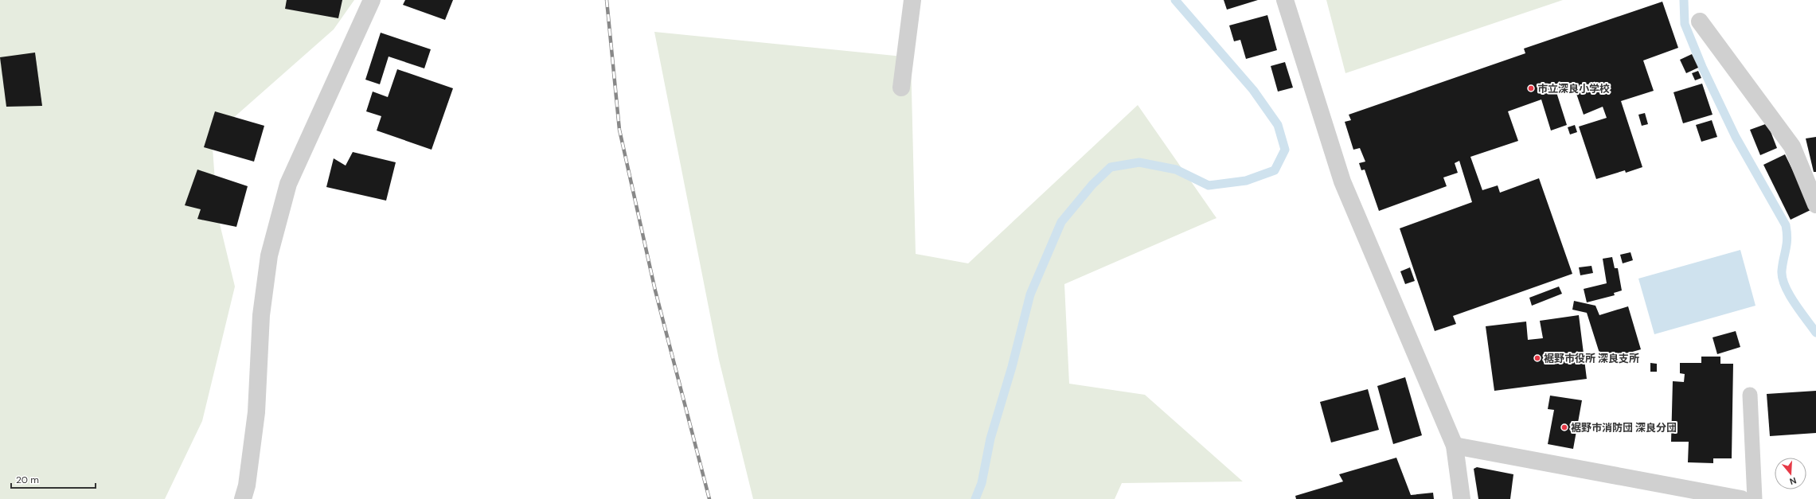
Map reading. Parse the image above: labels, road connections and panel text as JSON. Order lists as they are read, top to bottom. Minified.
{"places":["市立深良小学校","裾野市役所 深良支所","裾野市消防団 深良分団"],"scale_bar":"20 m","north":"bottom"}
